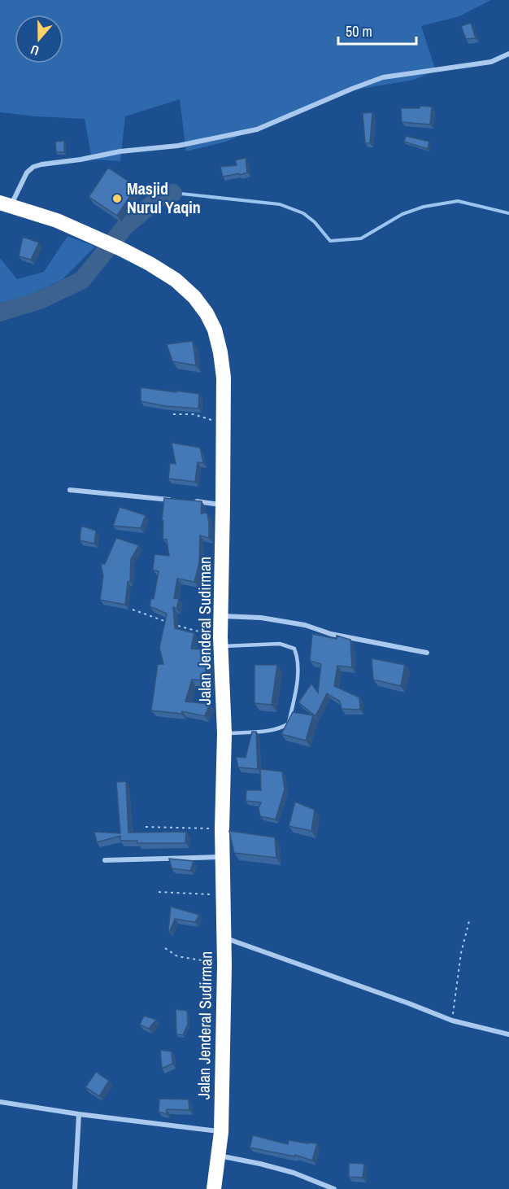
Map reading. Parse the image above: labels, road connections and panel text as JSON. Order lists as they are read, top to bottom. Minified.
{"streets":{"highway":["Jalan Jenderal Sudirman"]},"places":["Masjid Nurul Yaqin"],"scale_bar":"50 m","north":"bottom"}
